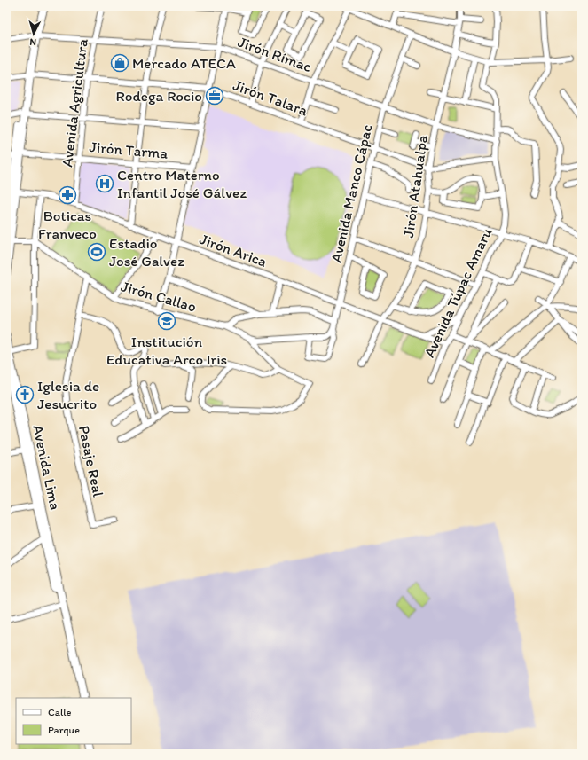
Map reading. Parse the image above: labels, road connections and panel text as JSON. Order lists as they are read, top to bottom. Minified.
{"streets":{"main road":["Avenida Lima"],"street":["Jirón Rímac","Jirón Talara","Avenida Agricultura","Jirón Tarma","Jirón Atahualpa","Avenida Manco Cápac","Jirón Arica","Avenida Túpac Amaru","Jirón Callao","Pasaje Real"]},"crossings":[["Jirón Rímac","Avenida Agricultura"],["Jirón Rímac","Jirón Atahualpa"],["Jirón Rímac","Avenida Manco Cápac"],["Jirón Rímac","Avenida Túpac Amaru"],["Jirón Talara","Avenida Agricultura"],["Jirón Talara","Jirón Atahualpa"],["Jirón Talara","Avenida Manco Cápac"],["Jirón Talara","Avenida Túpac Amaru"],["Avenida Agricultura","Jirón Tarma"],["Avenida Agricultura","Jirón Arica"],["Jirón Atahualpa","Jirón Arica"],["Avenida Manco Cápac","Jirón Arica"],["Jirón Arica","Avenida Túpac Amaru"],["Jirón Callao","Pasaje Real"]],"places":{"shop":["Mercado ATECA"],"office":["Rodega Rocio"],"hospital":["Centro Materno Infantil José Gálvez"],"pharmacy":["Boticas Franveco"],"sports":["Estadio José Galvez"],"school or university":["Institución Educativa Arco Iris"],"church":["Iglesia de Jesucrito"]},"legend":["Calle","Parque"],"north":"bottom"}
